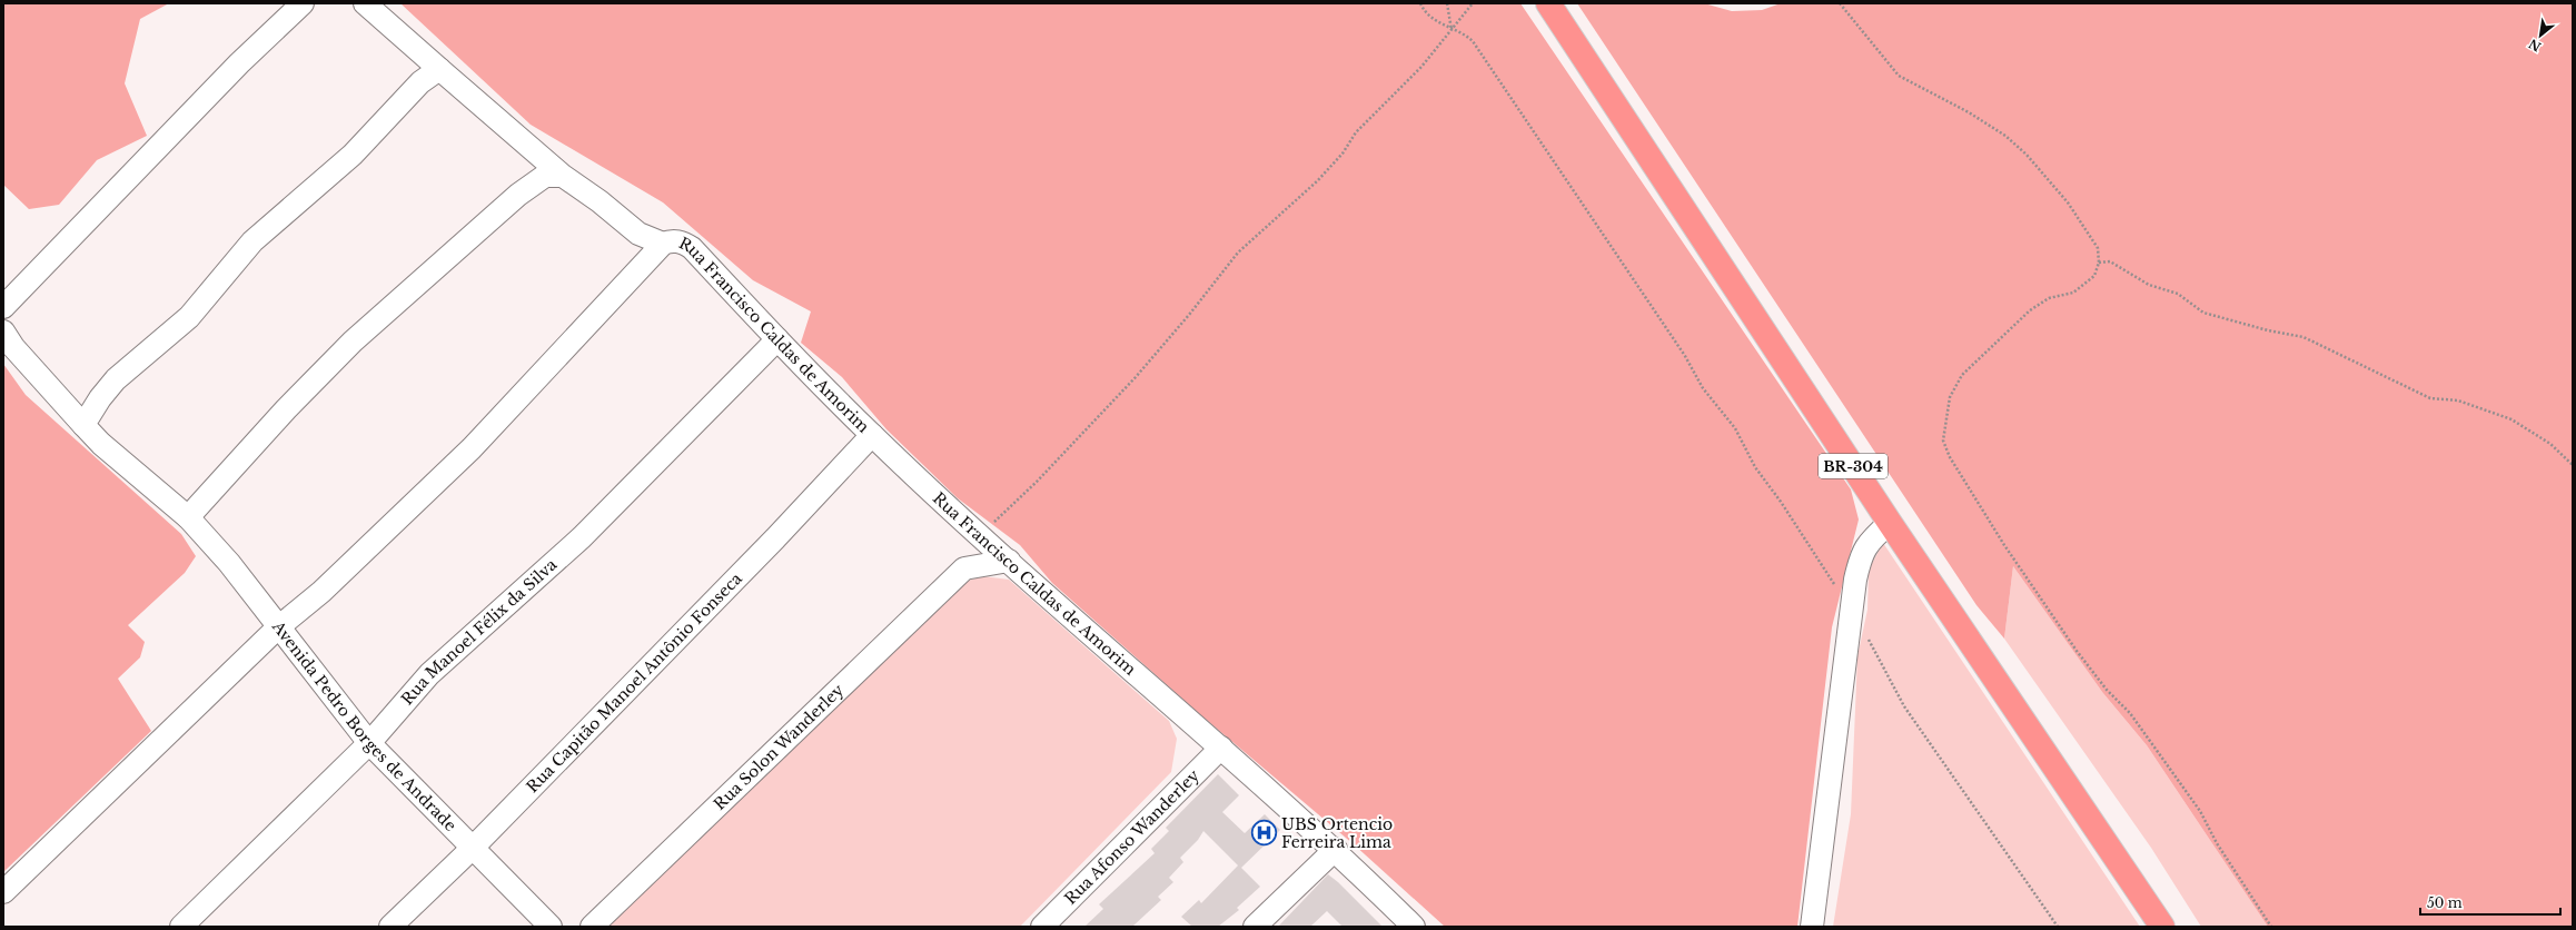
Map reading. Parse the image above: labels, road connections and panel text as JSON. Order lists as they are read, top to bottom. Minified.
{"streets":{"highway":["BR-304"],"street":["Rua Francisco Caldas de Amorim","Rua Manoel Félix da Silva","Rua Capitão Manoel Antônio Fonseca","Avenida Pedro Borges de Andrade","Rua Solon Wanderley","Rua Afonso Wanderley"]},"crossings":[["Rua Francisco Caldas de Amorim","Rua Manoel Félix da Silva"],["Rua Francisco Caldas de Amorim","Rua Capitão Manoel Antônio Fonseca"],["Rua Francisco Caldas de Amorim","Rua Afonso Wanderley"],["Rua Manoel Félix da Silva","Avenida Pedro Borges de Andrade"],["Rua Capitão Manoel Antônio Fonseca","Avenida Pedro Borges de Andrade"]],"places":{"hospital":["UBS Ortencio Ferreira Lima"]},"scale_bar":"50 m","north":"bottom left"}
